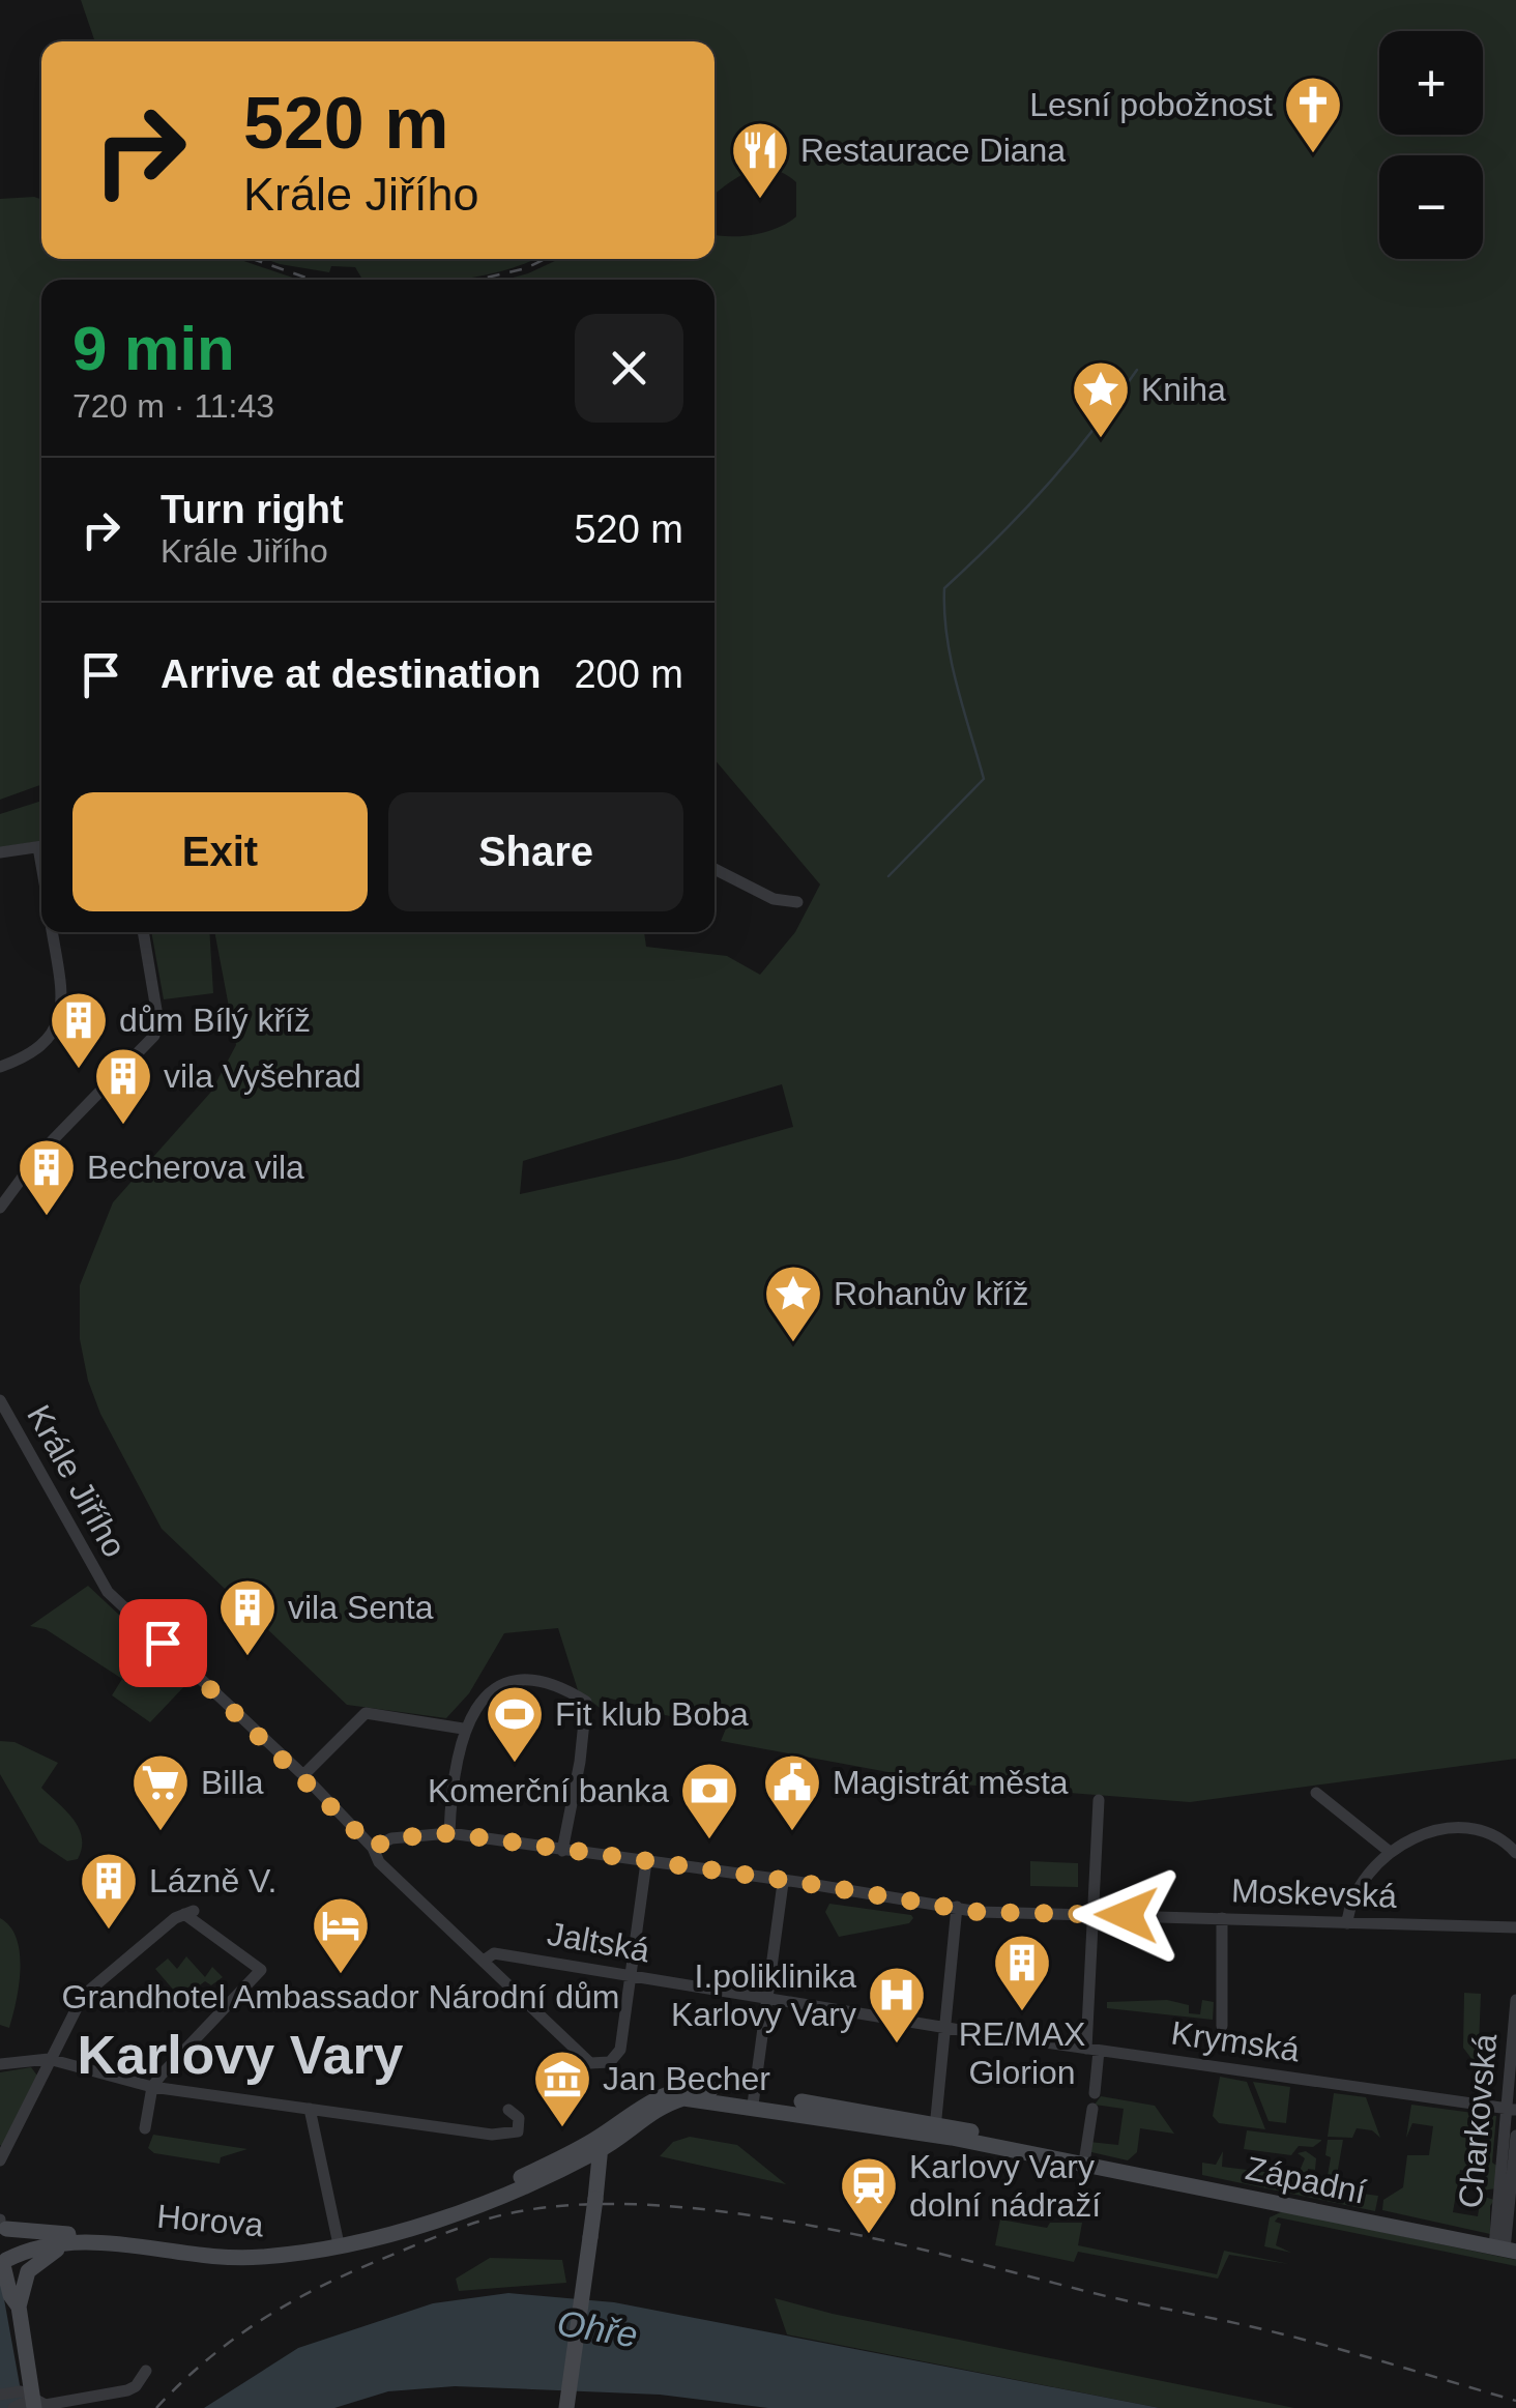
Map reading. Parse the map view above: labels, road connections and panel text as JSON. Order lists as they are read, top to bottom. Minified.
{"streets":{"street":["Krále Jiřího","Moskevská","Jaltská","Krymská","Charkovská","Západní","Horova"]},"crossings":[["Krále Jiřího","Moskevská"],["Krále Jiřího","Jaltská"],["Jaltská","Krymská"],["Krymská","Charkovská"],["Charkovská","Západní"]],"districts":["Karlovy Vary"],"water":["Ohře"],"places":{"church":["Lesní pobožnost"],"restaurant":["Restaurace Diana"],"place":["Kniha","Rohanův kříž"],"building":["dům Bílý kříž","vila Vyšehrad","Becherova vila","vila Senta","Lázně V.","RE/MAX Glorion"],"sports":["Fit klub Boba"],"supermarket":["Billa"],"public building":["Magistrát města"],"bank":["Komerční banka"],"hotel":["Grandhotel Ambassador Národní dům"],"hospital":["I.poliklinika Karlovy Vary"],"museum":["Jan Becher"],"station":["Karlovy Vary dolní nádraží"]},"page":{"map_buttons":["+","−"],"turn":["520 m","Krále Jiřího"],"heading":["9 min","720 m · 11:43"],"list":[{"name":"Turn right","note":"Krále Jiřího","value":"520 m"},{"name":"Arrive at destination","value":"200 m"}],"buttons":["Exit","Share"]}}
